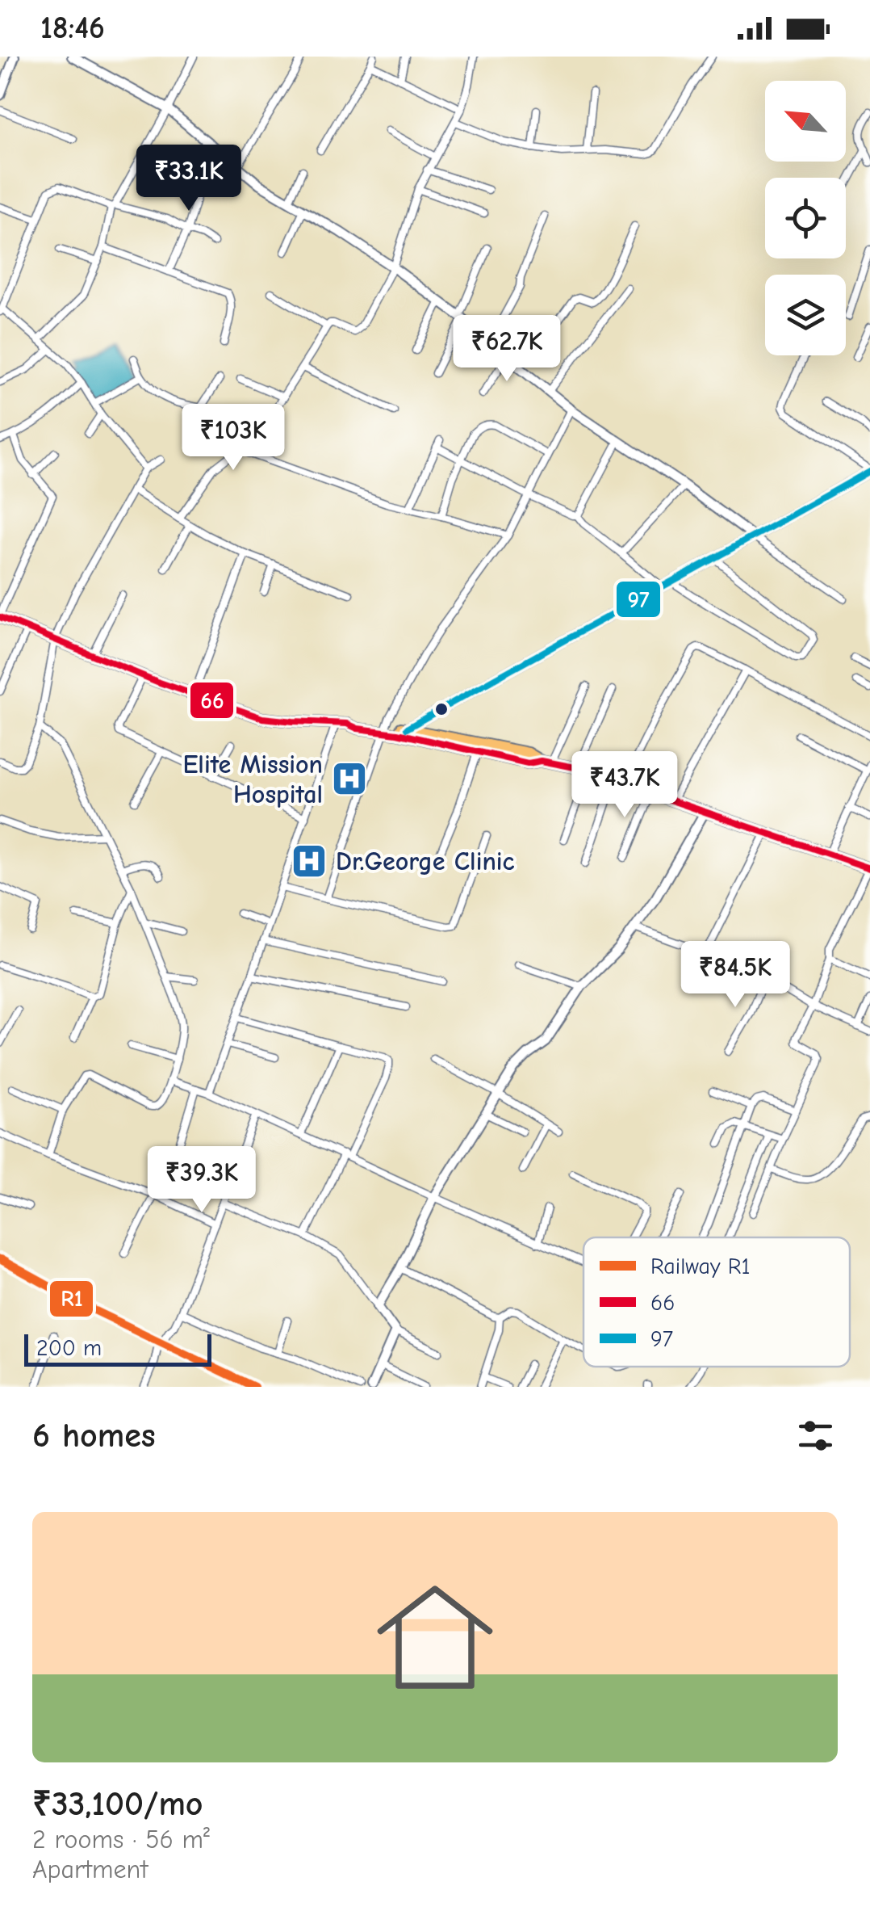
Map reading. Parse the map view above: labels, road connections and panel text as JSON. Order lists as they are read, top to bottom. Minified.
{"places":{"hospital":["Elite Mission Hospital","Dr.George Clinic"]},"lines":["transit line 97","transit line 66","rail line R1"],"legend":["Railway R1","66","97"],"scale_bar":"200 m","north":"top left","page":{"status":"18:46","price":["₹33.1K","₹62.7K","₹103K","₹43.7K","₹84.5K","₹39.3K"],"scale":"200 m","heading":"6 homes","list":[{"name":"₹33,100/mo","note":"2 rooms · 56 m² · Apartment"}]}}
